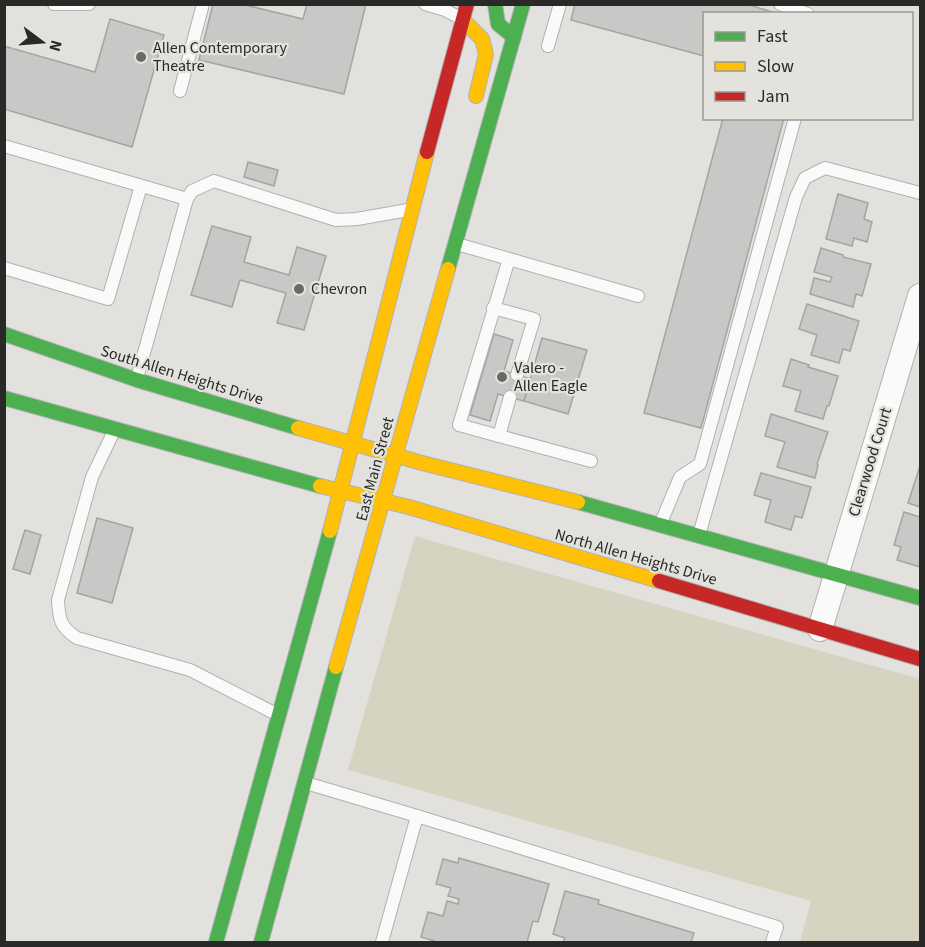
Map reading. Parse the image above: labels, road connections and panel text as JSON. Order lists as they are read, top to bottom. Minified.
{"streets":{"main road":["South Allen Heights Drive","East Main Street","North Allen Heights Drive"],"street":["Clearwood Court"]},"crossings":[["South Allen Heights Drive","East Main Street"],["Clearwood Court","North Allen Heights Drive"],["East Main Street","North Allen Heights Drive"]],"places":["Allen Contemporary Theatre","Chevron","Valero - Allen Eagle"],"legend":["Fast","Slow","Jam"],"north":"right"}
